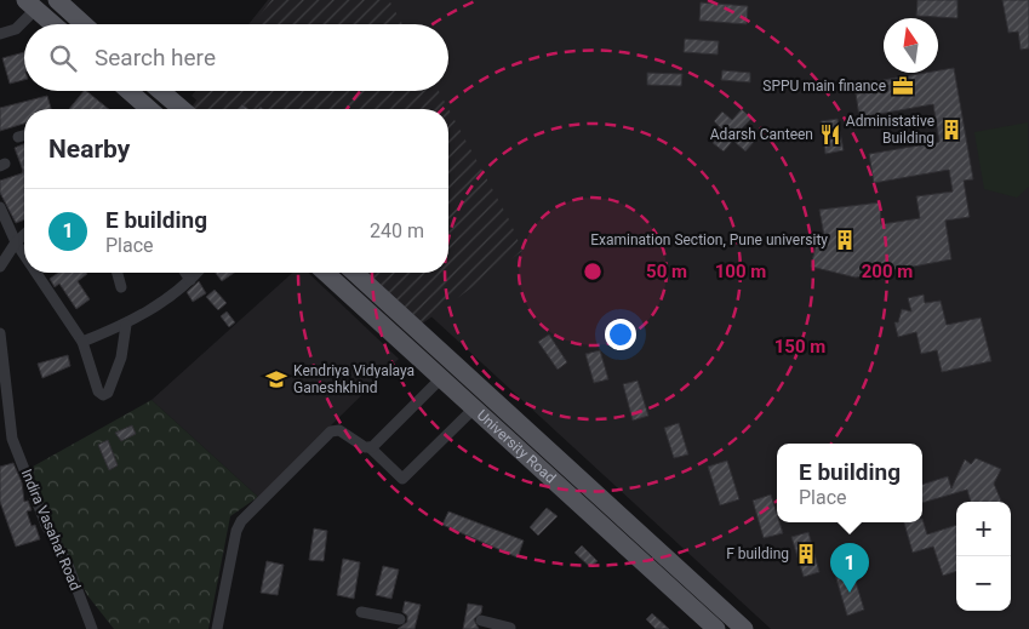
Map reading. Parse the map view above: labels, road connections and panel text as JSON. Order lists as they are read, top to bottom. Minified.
{"streets":{"main road":["University Road"],"street":["Indira Vasahat Road"]},"places":{"office":["SPPU main finance"],"building":["Administative Building","Examination Section, Pune university","F building"],"restaurant":["Adarsh Canteen"],"school or university":["Kendriya Vidyalaya Ganeshkhind"]},"north":"top","page":{"search":"Search here","heading":"Nearby","list":[{"mark":"1","name":"E building","note":"Place","value":"240 m"}],"popup":["E building","Place"],"map_buttons":["+","−"],"pins":"1"},"rings":["50 m","100 m","200 m","150 m"]}
